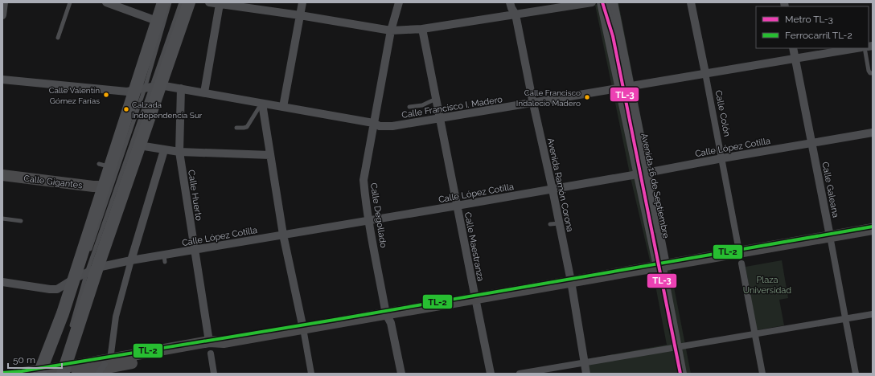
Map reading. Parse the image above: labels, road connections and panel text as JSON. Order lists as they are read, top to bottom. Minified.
{"streets":{"main road":["Calle Gigantes"],"street":["Calle Francisco I. Madero","Calle Colón","Calle López Cotilla","Avenida Ramón Corona","Avenida 16 de Septiembre","Calle Galeana","Calle Huerto","Calle Degollado","Calle Maestranza"]},"crossings":[["Calle Francisco I. Madero","Calle Colón"],["Calle Francisco I. Madero","Avenida Ramón Corona"],["Calle Francisco I. Madero","Avenida 16 de Septiembre"],["Calle Francisco I. Madero","Calle Galeana"],["Calle Francisco I. Madero","Calle Huerto"],["Calle Francisco I. Madero","Calle Degollado"],["Calle Francisco I. Madero","Calle Maestranza"],["Calle Colón","Calle López Cotilla"],["Calle López Cotilla","Avenida Ramón Corona"],["Calle López Cotilla","Avenida 16 de Septiembre"],["Calle López Cotilla","Calle Galeana"],["Calle López Cotilla","Calle Huerto"],["Calle López Cotilla","Calle Degollado"],["Calle López Cotilla","Calle Maestranza"]],"parks":["Plaza Universidad"],"places":["Calle Valentín Gómez Farías","Calle Francisco Indalecio Madero","Calzada Independencia Sur"],"lines":["metro line TL-3","rail line TL-2"],"legend":["Metro TL-3","Ferrocarril TL-2"],"scale_bar":"50 m"}
